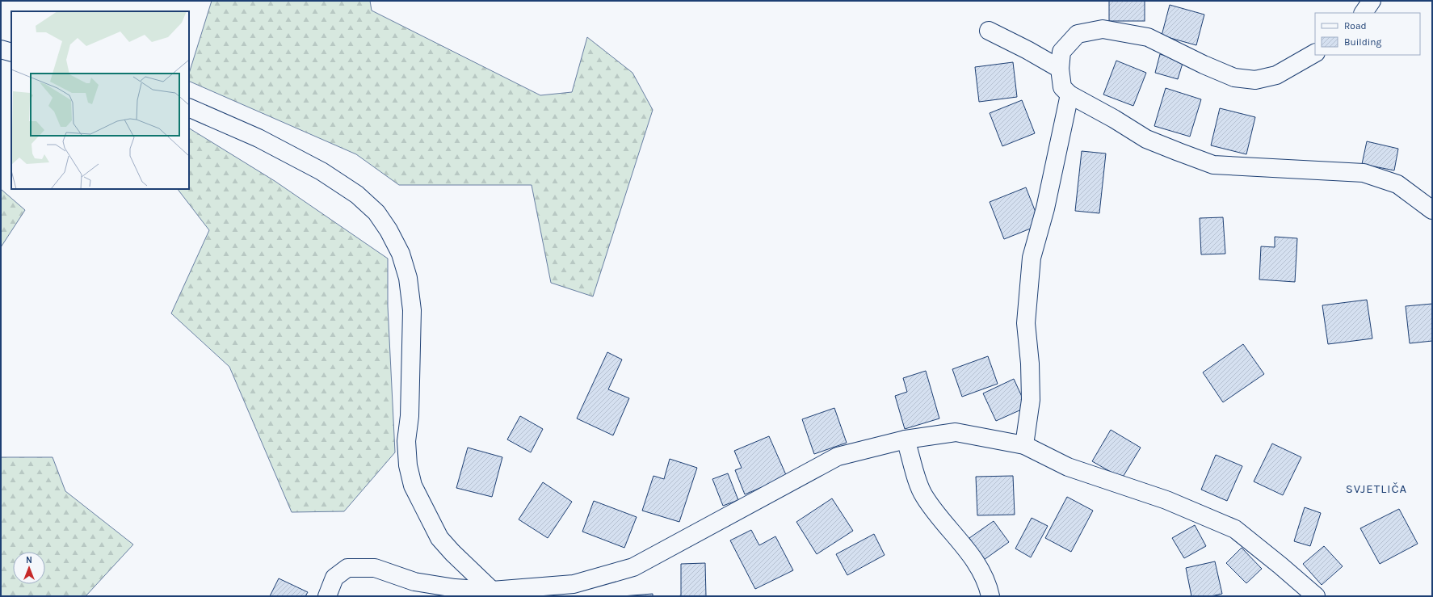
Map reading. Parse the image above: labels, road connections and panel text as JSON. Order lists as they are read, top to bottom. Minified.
{"districts":["SVJETLIČA"],"legend":["Road","Building"],"north":"top"}
